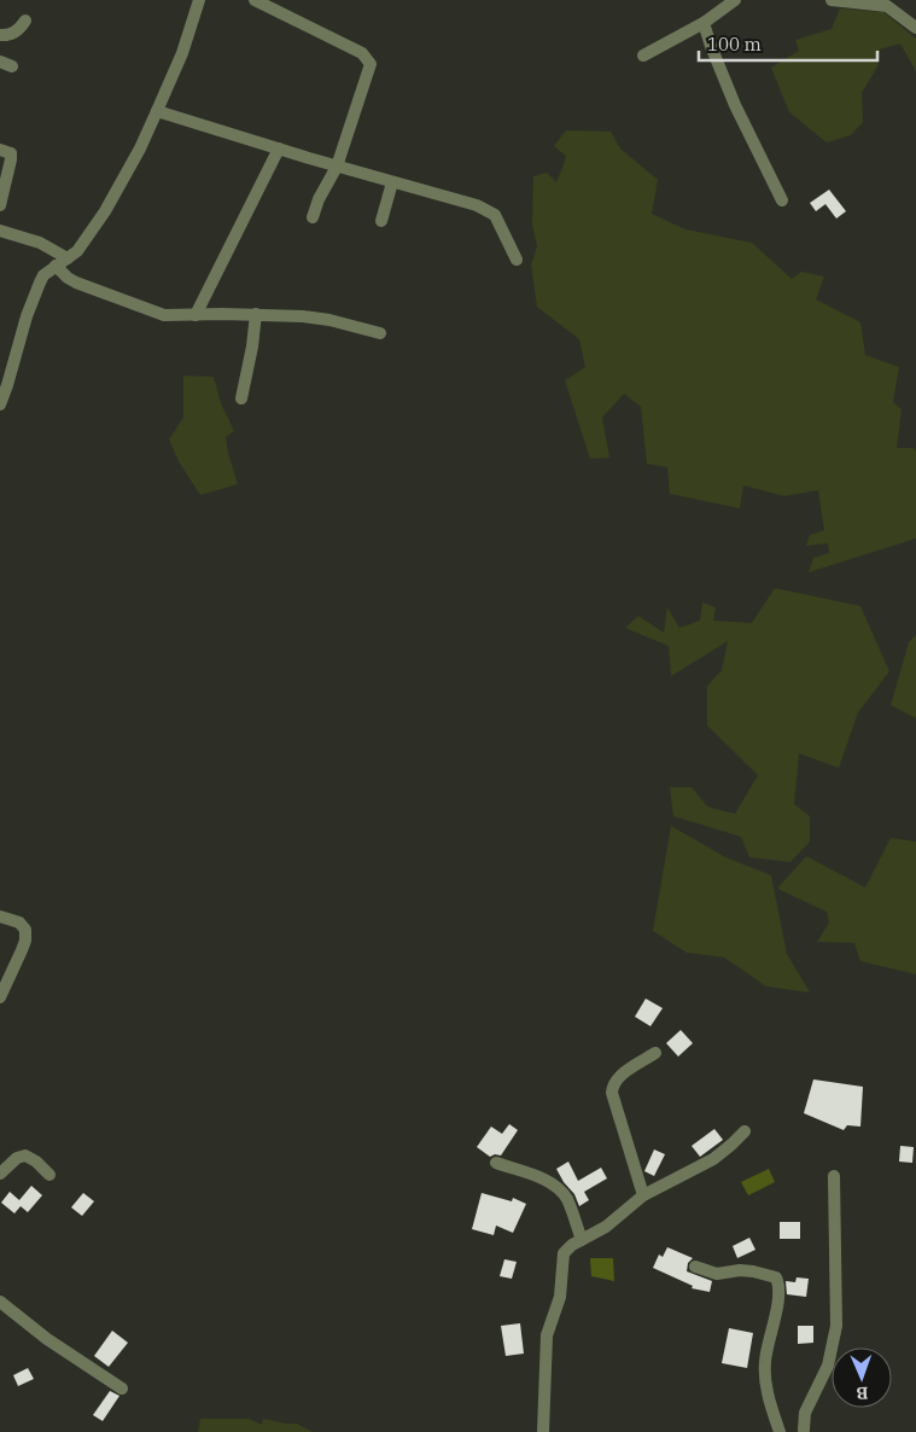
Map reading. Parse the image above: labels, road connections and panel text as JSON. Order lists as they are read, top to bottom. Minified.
{"scale_bar":"100 m","north":"bottom"}
